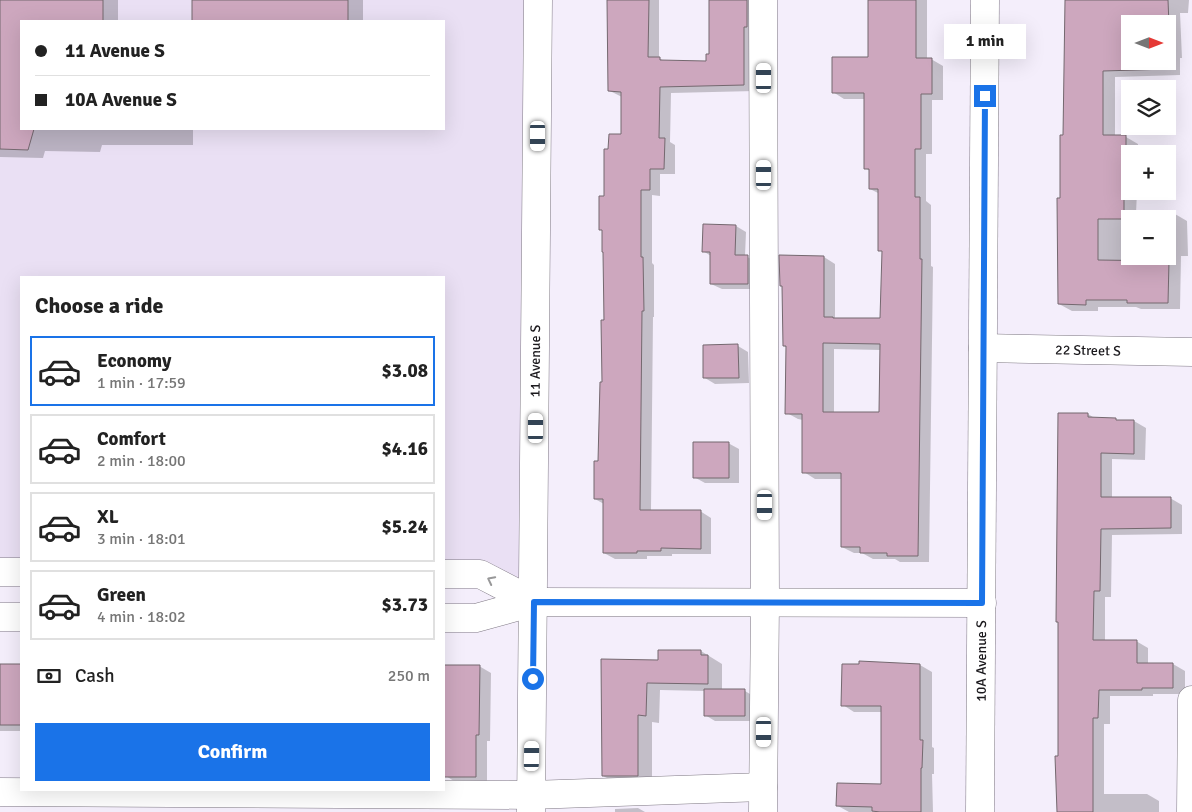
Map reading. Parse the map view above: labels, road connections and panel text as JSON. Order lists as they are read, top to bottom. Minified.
{"streets":{"street":["22 Street S","11 Avenue S","10A Avenue S"]},"crossings":[["22 Street S","10A Avenue S"]],"north":"right","page":{"map_buttons":["+","−"],"banner":["11 Avenue S","10A Avenue S"],"bubble":"1 min","heading":"Choose a ride","list":[{"name":"Economy","note":"1 min · 17:59","value":"$3.08"},{"name":"Comfort","note":"2 min · 18:00","value":"$4.16"},{"name":"XL","note":"3 min · 18:01","value":"$5.24"},{"name":"Green","note":"4 min · 18:02","value":"$3.73"}],"pay":["Cash","250 m"],"buttons":"Confirm"}}
